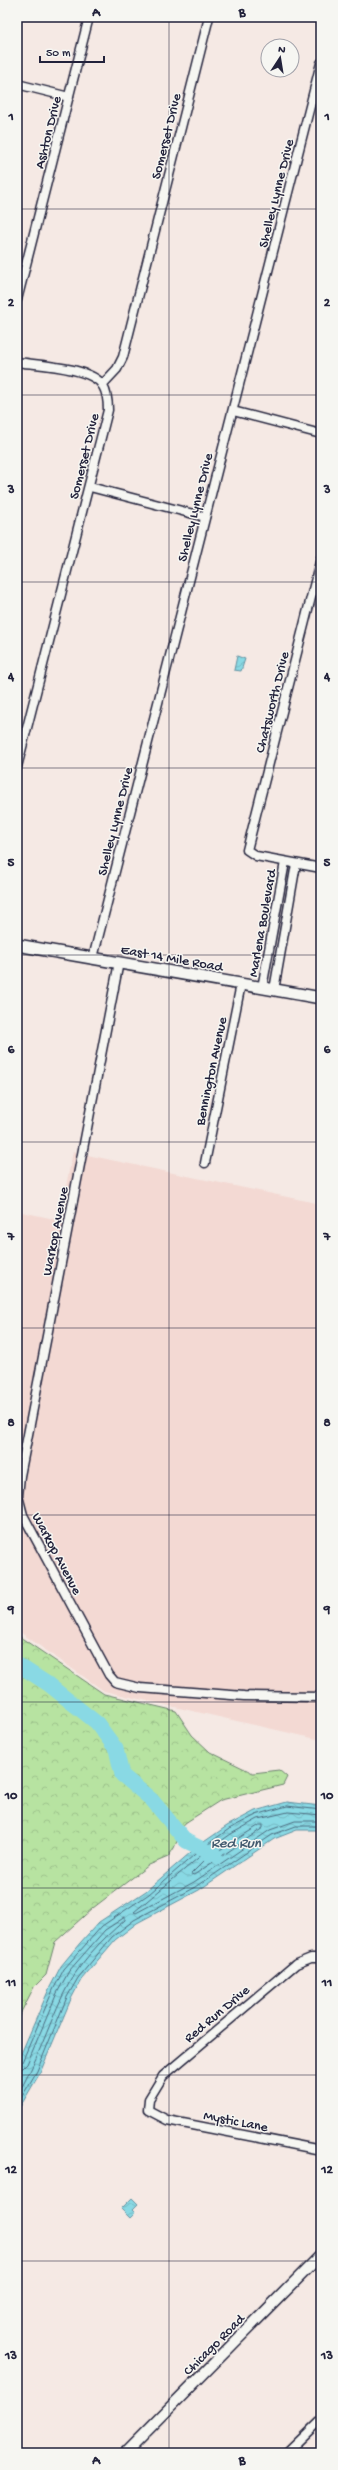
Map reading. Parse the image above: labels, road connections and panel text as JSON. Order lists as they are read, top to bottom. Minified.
{"streets":{"main road":["East 14 Mile Road"],"street":["Ashton Drive","Somerset Drive","Shelley Lynne Drive","Chatsworth Drive","Marlena Boulevard","Bennington Avenue","Warkop Avenue","Red Run Drive","Mystic Lane","Chicago Road"]},"crossings":[["Shelley Lynne Drive","East 14 Mile Road"],["Chatsworth Drive","Marlena Boulevard"],["Marlena Boulevard","East 14 Mile Road"],["East 14 Mile Road","Bennington Avenue"],["East 14 Mile Road","Warkop Avenue"],["Red Run Drive","Mystic Lane"]],"water":["Red Run"],"scale_bar":"50 m","north":"top","grid":{"columns":["A","B"],"rows":["1","2","3","4","5","6","7","8","9","10","11","12","13"]}}
